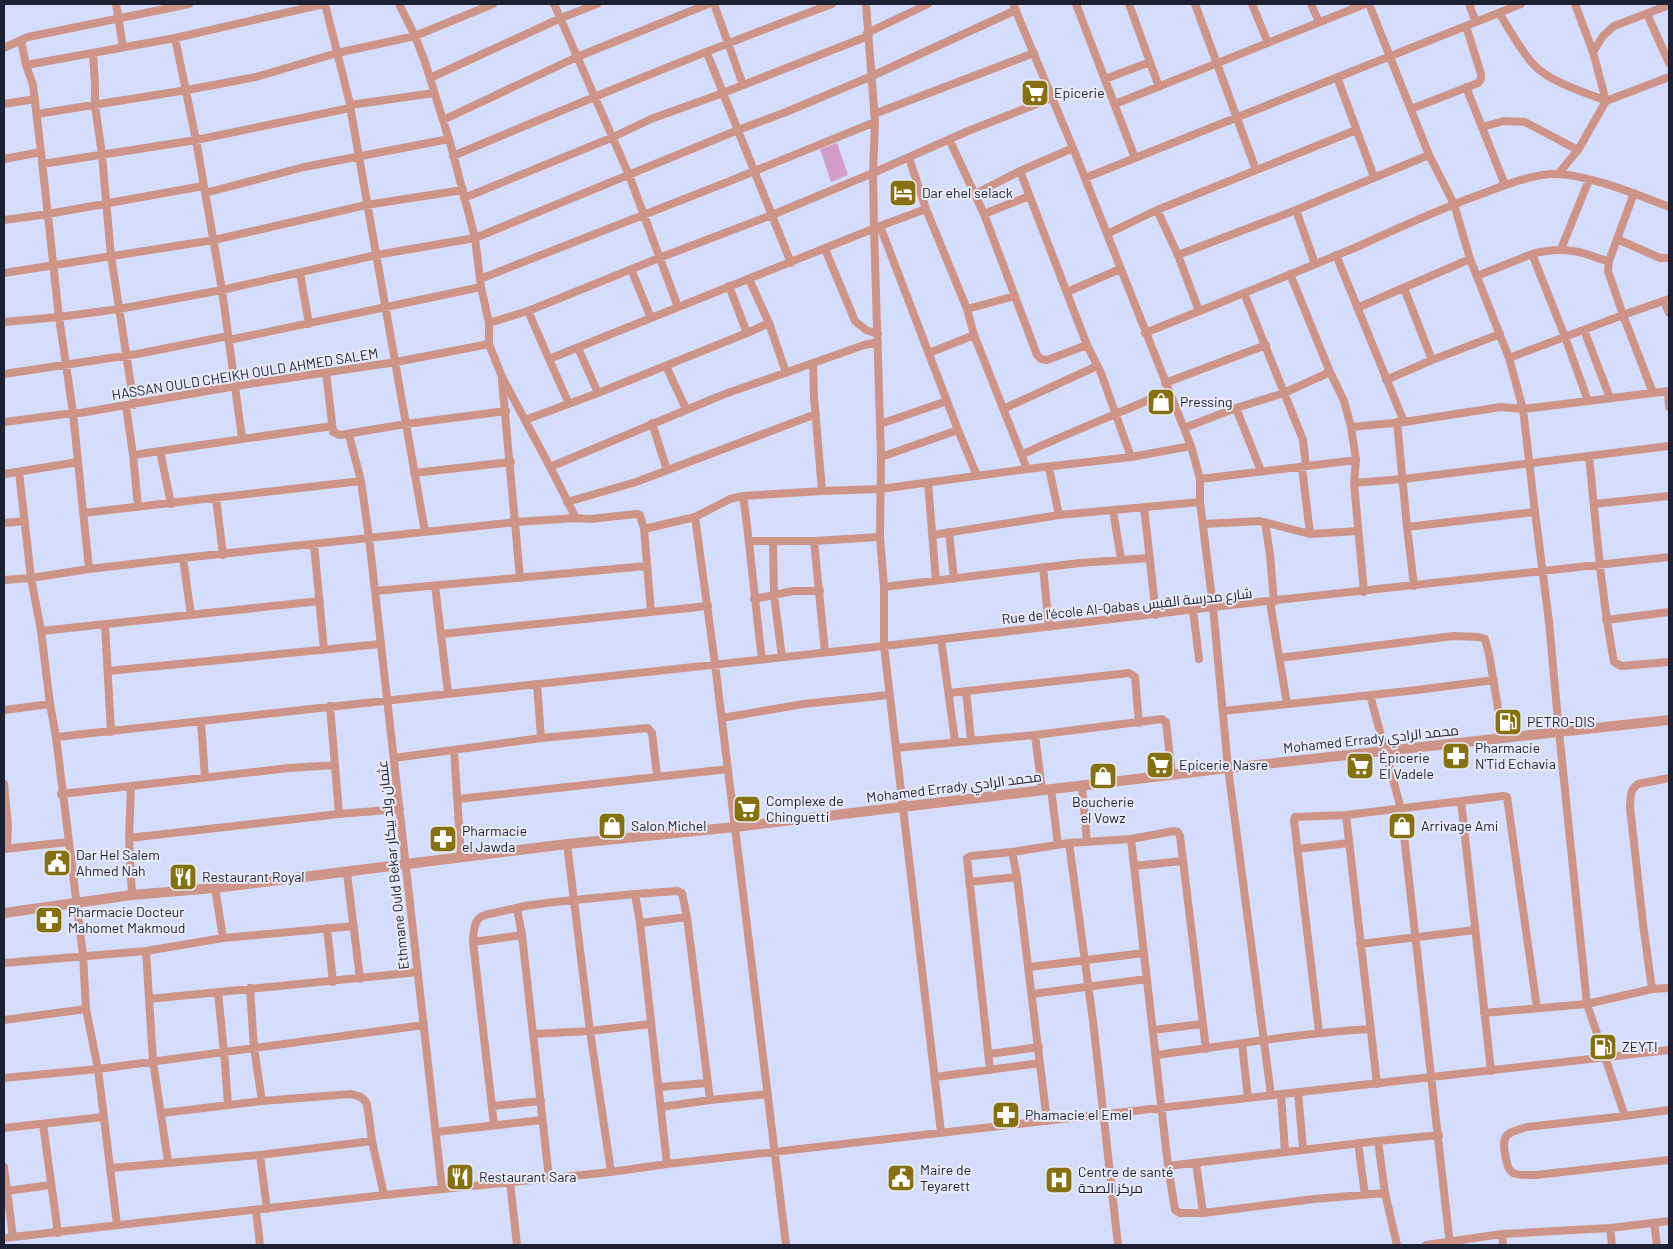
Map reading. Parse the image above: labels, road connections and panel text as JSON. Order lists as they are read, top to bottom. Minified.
{"streets":{"street":["HASSAN OULD CHEIKH OULD AHMED SALEM","Rue de l'école Al-Qabas شارع مدرسة القبس","Mohamed Errady محمد الرادي","Ethmane Ould Bekar عثمان ولد بيكار"]},"crossings":[["Rue de l'école Al-Qabas شارع مدرسة القبس","Ethmane Ould Bekar عثمان ولد بيكار"],["Mohamed Errady محمد الرادي","Ethmane Ould Bekar عثمان ولد بيكار"]],"places":{"supermarket":["Epicerie","Epicerie Nasre","Épicerie El Vadele","Complexe de Chinguetti"],"hotel":["Dar ehel selack"],"shop":["Pressing","Boucherie el Vowz","Salon Michel","Arrivage Ami"],"fuel station":["PETRO-DIS","ZEYTI"],"pharmacy":["Pharmacie N'Tid Echavia","Pharmacie el Jawda","Pharmacie Docteur Mahomet Makmoud","Phamacie el Emel"],"public building":["Dar Hel Salem Ahmed Nah","Maire de Teyarett"],"restaurant":["Restaurant Royal","Restaurant Sara"],"hospital":["Centre de santé مركز الصحة"]}}
